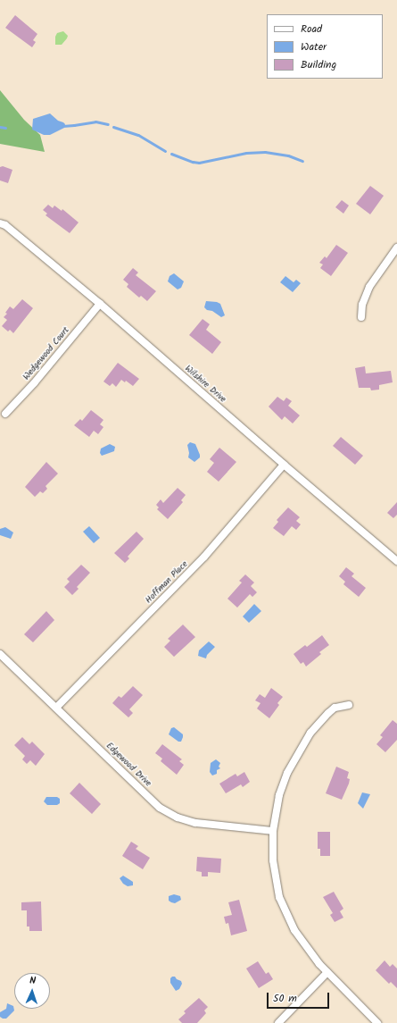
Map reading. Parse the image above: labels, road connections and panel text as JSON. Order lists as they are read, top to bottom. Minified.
{"streets":{"street":["Wedgewood Court","Wilshire Drive","Hoffman Place","Edgewood Drive"]},"crossings":[["Wedgewood Court","Wilshire Drive"],["Wilshire Drive","Hoffman Place"],["Hoffman Place","Edgewood Drive"]],"legend":["Road","Water","Building"],"scale_bar":"50 m","north":"top"}
